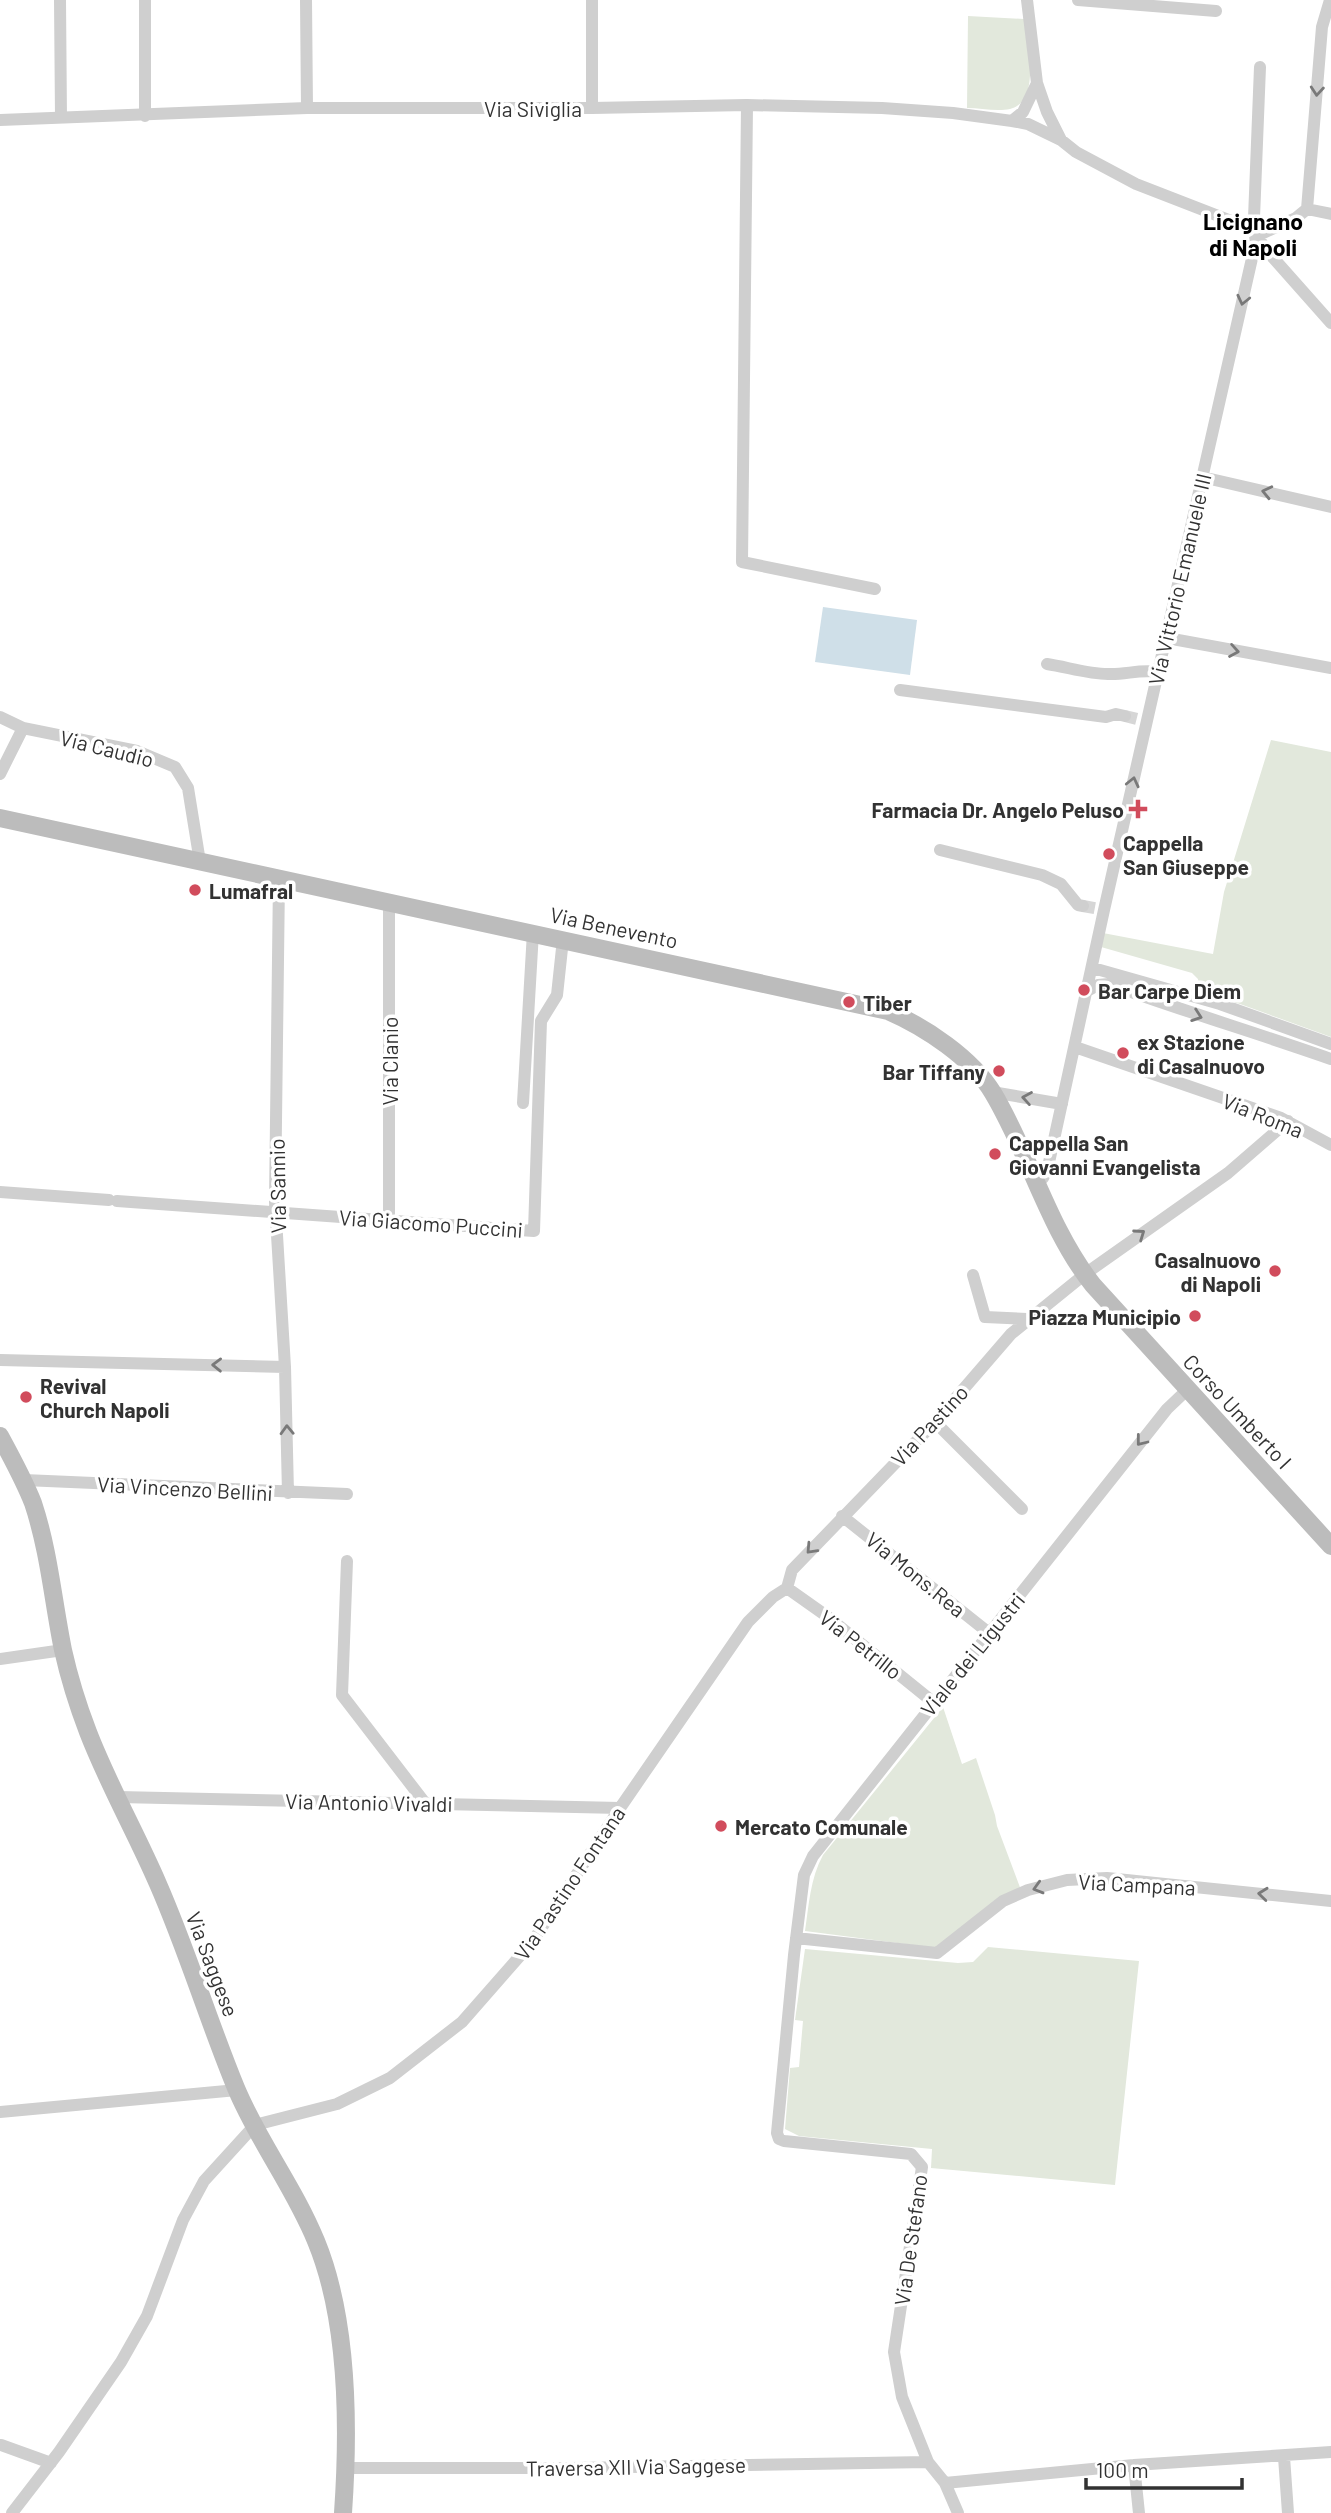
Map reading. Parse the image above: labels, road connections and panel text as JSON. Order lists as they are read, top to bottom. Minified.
{"streets":{"main road":["Via Benevento","Corso Umberto I","Via Saggese"],"street":["Via Siviglia","Via Vittorio Emanuele III","Via Caudio","Via Clanio","Via Roma","Via Sannio","Via Giacomo Puccini","Via Pastino","Via Vincenzo Bellini","Via Mons.Rea","Via Petrillo","Viale dei Ligustri","Via Antonio Vivaldi","Via Pastino Fontana","Via Campana","Via De Stefano","Traversa XII Via Saggese"]},"crossings":[["Via Siviglia","Via Vittorio Emanuele III"],["Via Vittorio Emanuele III","Via Benevento"],["Via Vittorio Emanuele III","Via Roma"],["Via Caudio","Via Benevento"],["Via Benevento","Via Clanio"],["Via Benevento","Via Sannio"],["Via Benevento","Via Giacomo Puccini"],["Via Benevento","Corso Umberto I"],["Via Benevento","Via Pastino"],["Via Clanio","Via Giacomo Puccini"],["Via Sannio","Via Giacomo Puccini"],["Via Sannio","Via Vincenzo Bellini"],["Corso Umberto I","Via Pastino"],["Corso Umberto I","Viale dei Ligustri"],["Via Pastino","Via Mons.Rea"],["Via Pastino","Via Petrillo"],["Via Pastino","Via Pastino Fontana"],["Via Vincenzo Bellini","Via Saggese"],["Via Mons.Rea","Viale dei Ligustri"],["Via Petrillo","Viale dei Ligustri"],["Via Petrillo","Via Pastino Fontana"],["Viale dei Ligustri","Via Campana"],["Viale dei Ligustri","Via De Stefano"],["Via Antonio Vivaldi","Via Pastino Fontana"],["Via Antonio Vivaldi","Via Saggese"],["Via Pastino Fontana","Via Saggese"],["Via Campana","Via De Stefano"],["Via Saggese","Traversa XII Via Saggese"],["Via De Stefano","Traversa XII Via Saggese"]],"one_way":["Viale dei Ligustri","Via Campana"],"districts":["Licignano di Napoli"],"places":{"health":["Farmacia Dr. Angelo Peluso"],"other":["Cappella San Giuseppe","Lumafral","Bar Carpe Diem","Tiber","ex Stazione di Casalnuovo","Bar Tiffany","Cappella San Giovanni Evangelista","Casalnuovo di Napoli","Piazza Municipio","Revival Church Napoli","Mercato Comunale"]},"scale_bar":"100 m"}
